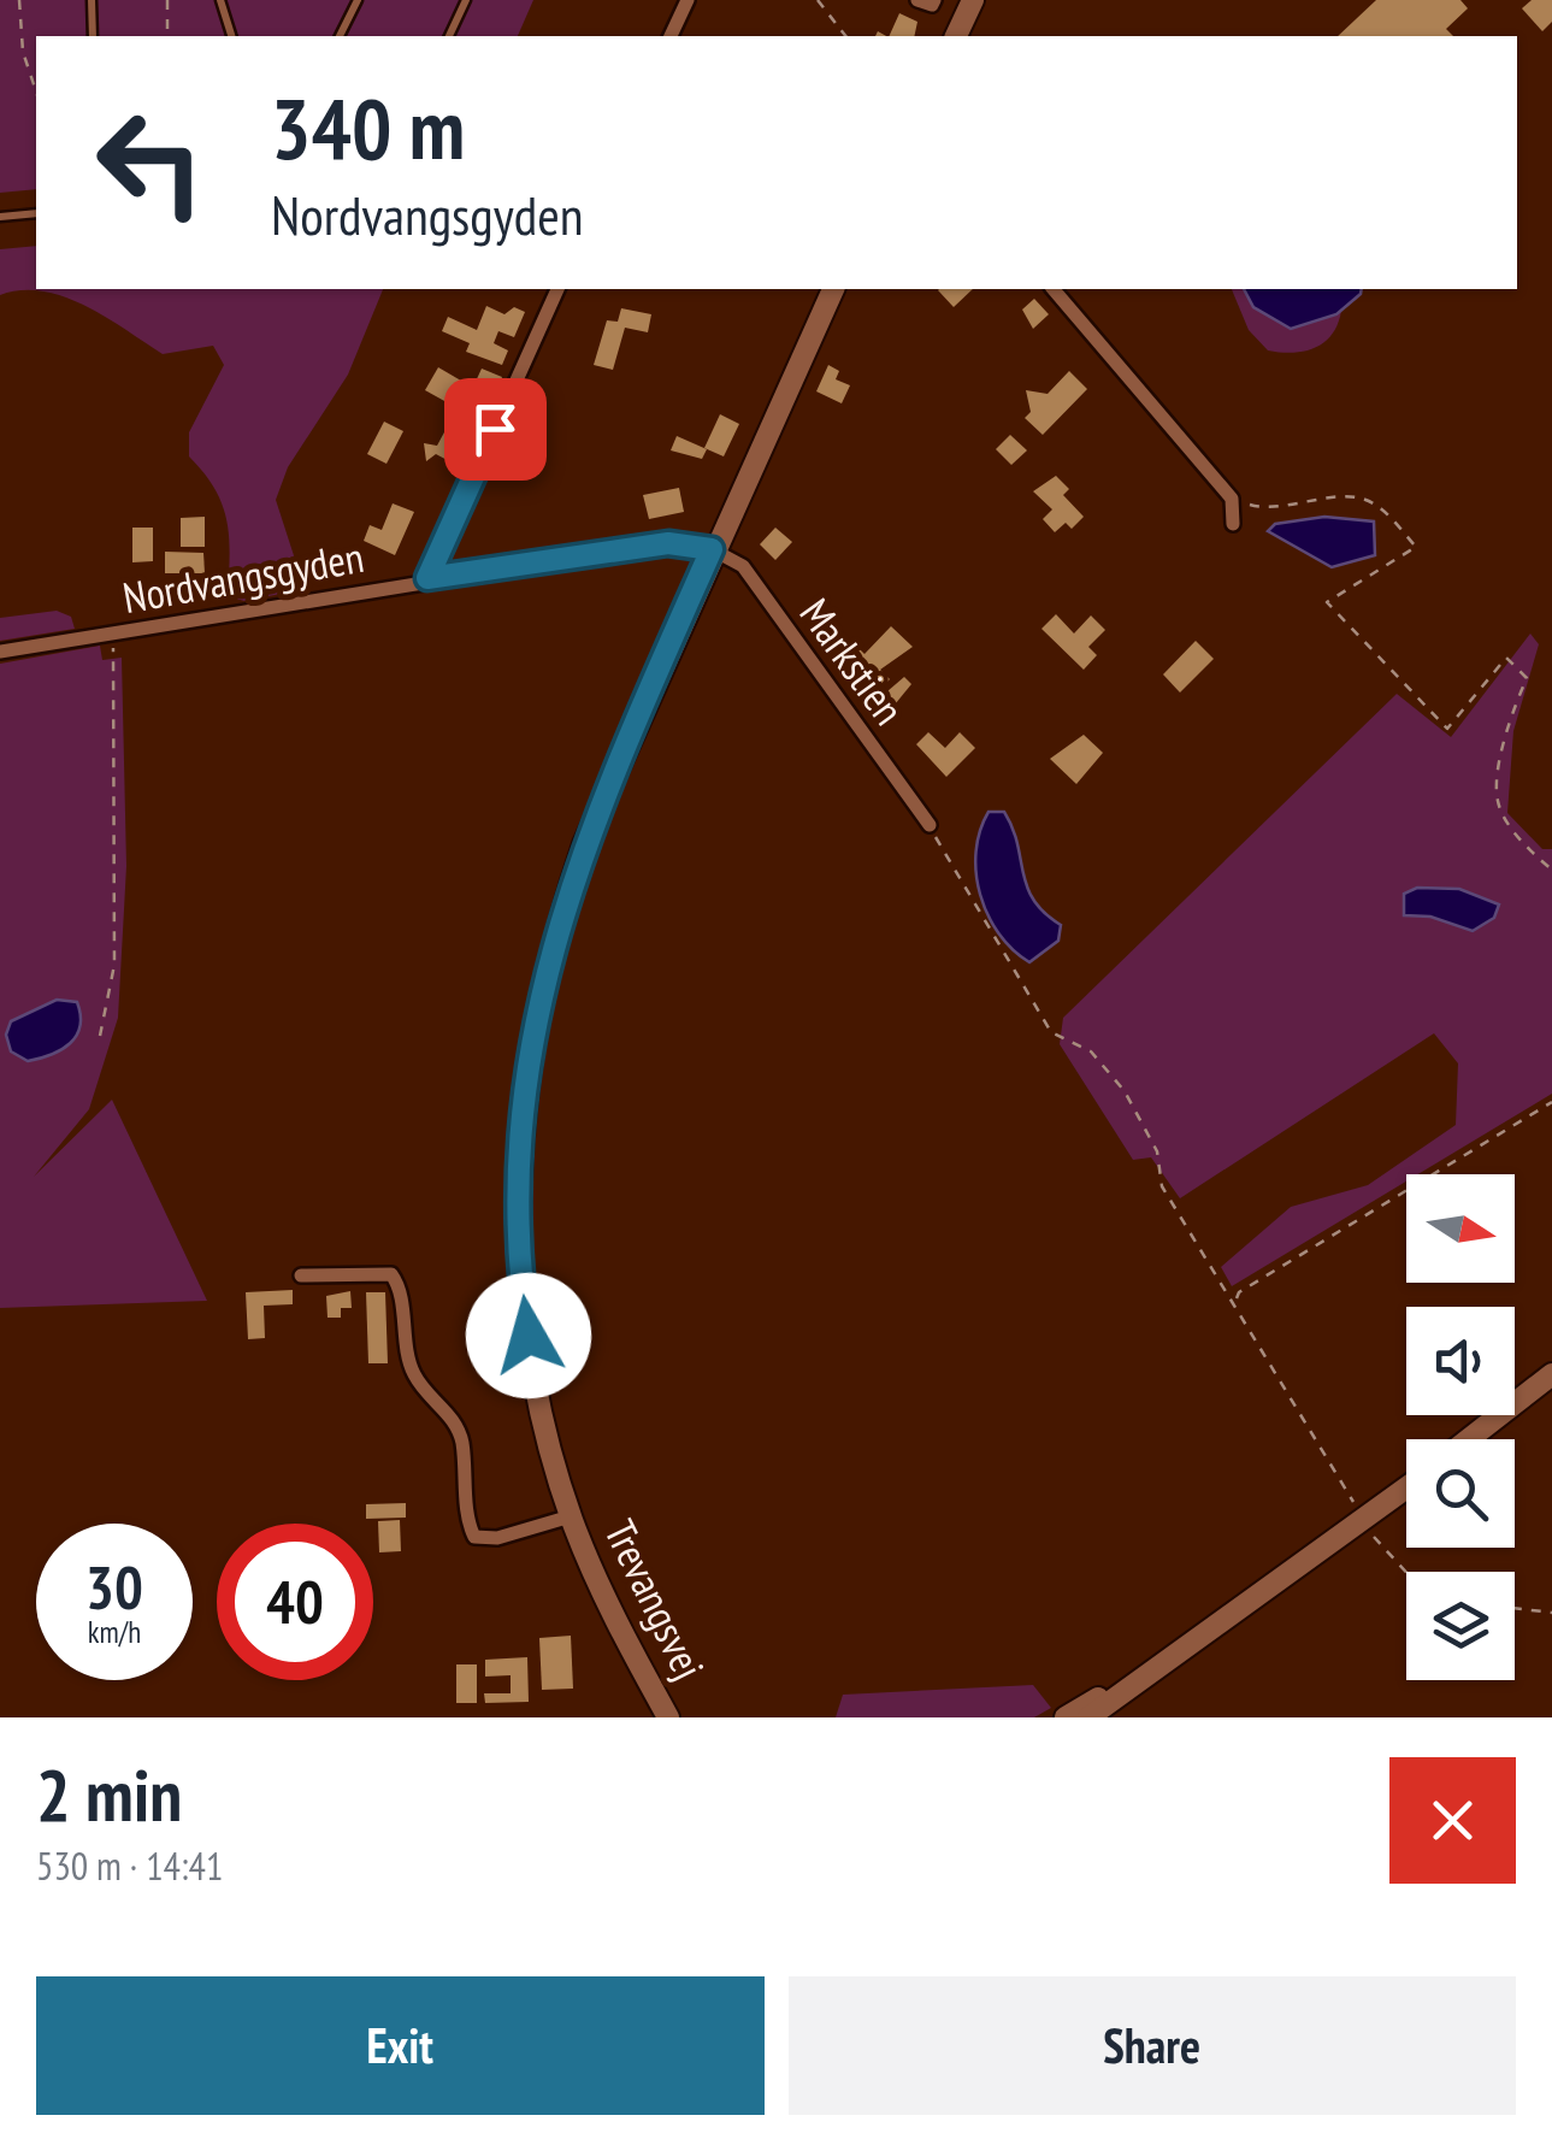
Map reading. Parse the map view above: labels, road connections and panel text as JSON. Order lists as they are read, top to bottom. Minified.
{"streets":{"street":["Nordvangsgyden","Markstien","Trevangsvej"]},"crossings":[["Nordvangsgyden","Markstien"],["Nordvangsgyden","Trevangsvej"],["Markstien","Trevangsvej"]],"north":"right","page":{"turn":["340 m","Nordvangsgyden"],"speed":"30 km/h","limit":"40","heading":["2 min","530 m · 14:41"],"buttons":["Exit","Share"]}}
